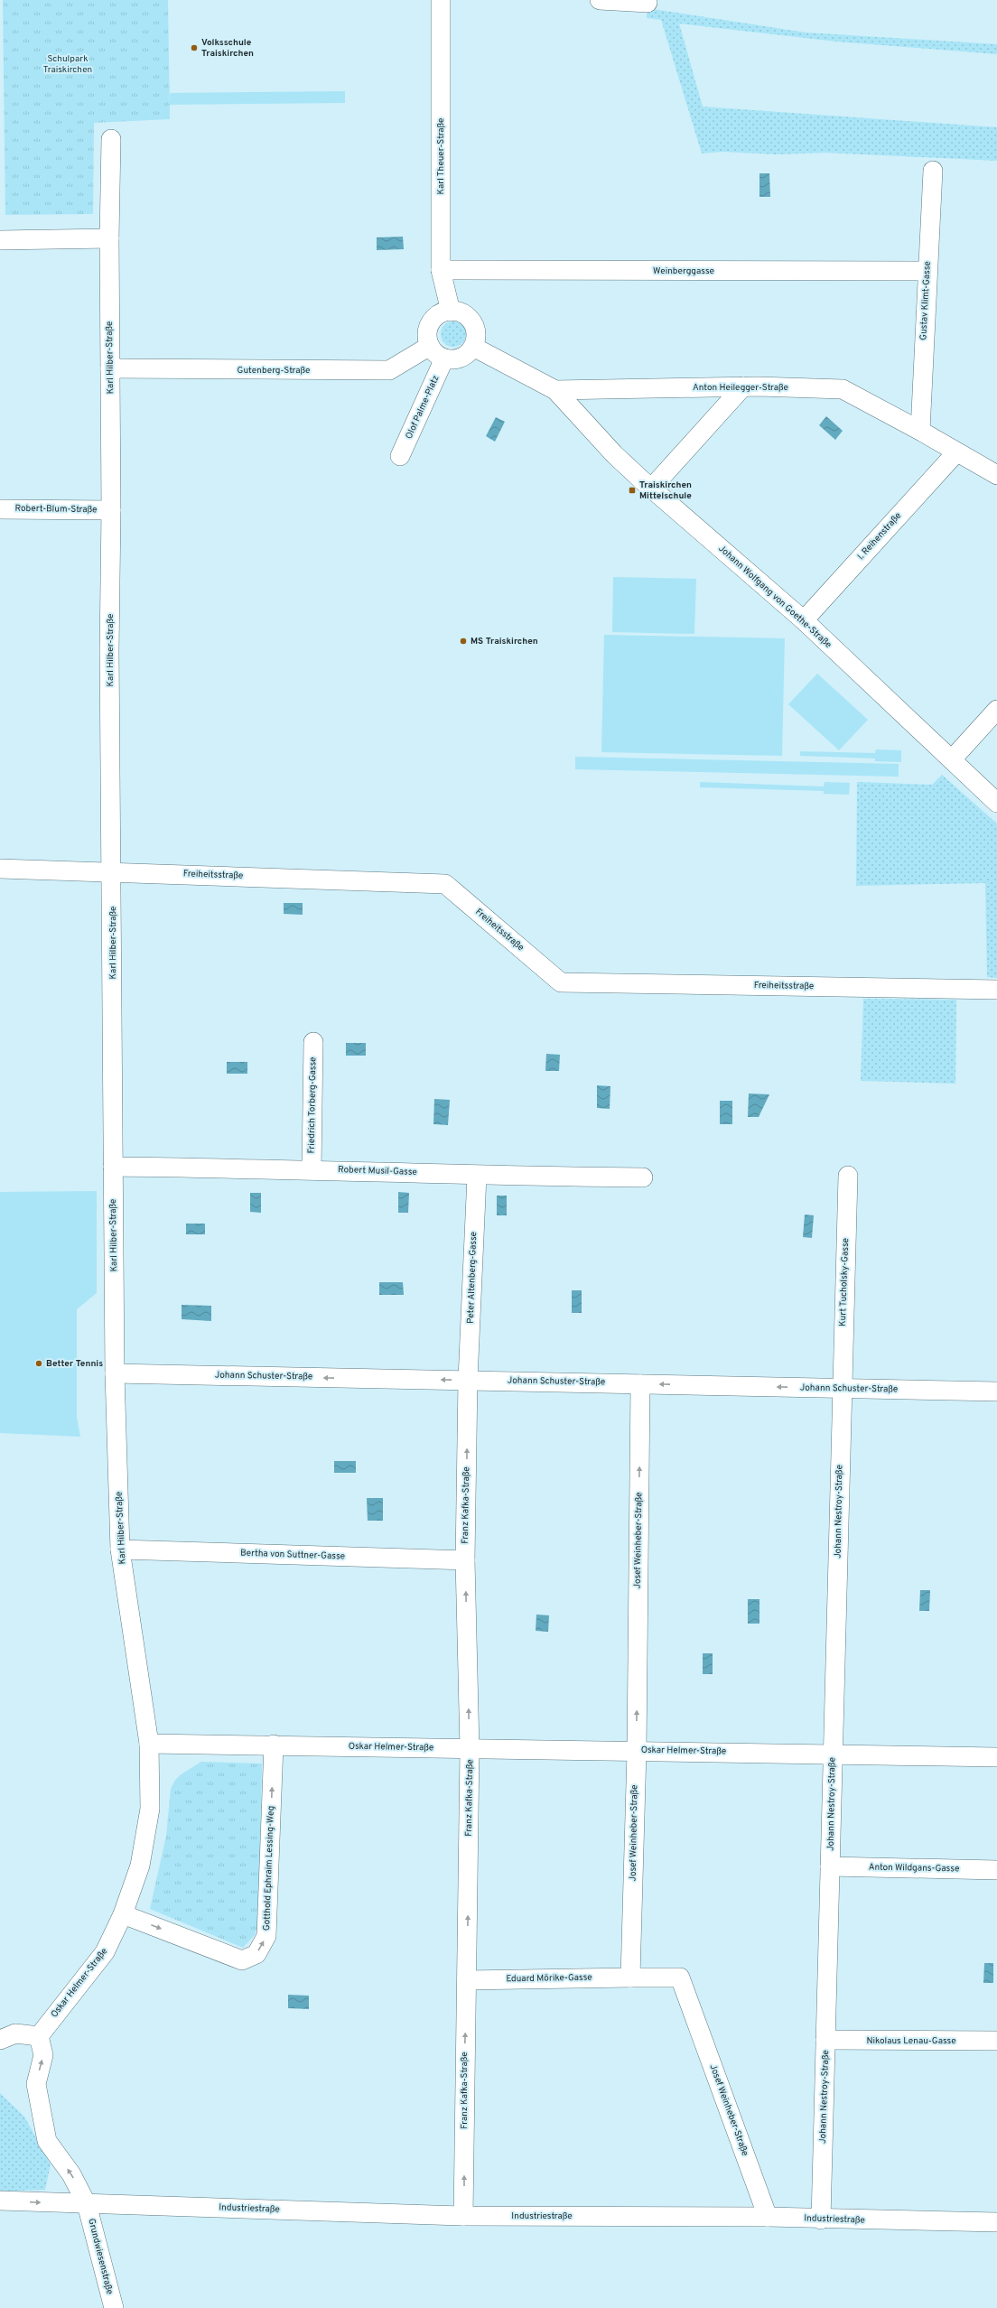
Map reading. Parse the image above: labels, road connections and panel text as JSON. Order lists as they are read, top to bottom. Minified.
{"streets":{"street":["Karl Theuer-Straße","Weinberggasse","Gustav Klimt-Gasse","Karl Hilber-Straße","Gutenberg-Straße","Anton Heilegger-Straße","Olof Palme-Platz","Robert-Blum-Straße","I. Reihenstraße","Johann Wolfgang von Goethe-Straße","Freiheitsstraße","Friedrich Torberg-Gasse","Robert Musil-Gasse","Peter Altenberg-Gasse","Kurt Tucholsky-Gasse","Johann Schuster-Straße","Franz Kafka-Straße","Johann Nestroy-Straße","Josef Weinheber-Straße","Bertha von Suttner-Gasse","Oskar Helmer-Straße","Gotthold Ephraim Lessing-Weg","Anton Wildgans-Gasse","Eduard Mörike-Gasse","Nikolaus Lenau-Gasse","Industriestraße","Grundwiesenstraße"]},"crossings":[["Karl Theuer-Straße","Weinberggasse"],["Karl Theuer-Straße","Gutenberg-Straße"],["Karl Theuer-Straße","Anton Heilegger-Straße"],["Karl Theuer-Straße","Olof Palme-Platz"],["Weinberggasse","Gustav Klimt-Gasse"],["Gustav Klimt-Gasse","Anton Heilegger-Straße"],["Karl Hilber-Straße","Gutenberg-Straße"],["Karl Hilber-Straße","Robert-Blum-Straße"],["Karl Hilber-Straße","Freiheitsstraße"],["Karl Hilber-Straße","Robert Musil-Gasse"],["Karl Hilber-Straße","Johann Schuster-Straße"],["Karl Hilber-Straße","Bertha von Suttner-Gasse"],["Karl Hilber-Straße","Oskar Helmer-Straße"],["Gutenberg-Straße","Anton Heilegger-Straße"],["Gutenberg-Straße","Olof Palme-Platz"],["Anton Heilegger-Straße","Olof Palme-Platz"],["Anton Heilegger-Straße","I. Reihenstraße"],["Anton Heilegger-Straße","Johann Wolfgang von Goethe-Straße"],["I. Reihenstraße","Johann Wolfgang von Goethe-Straße"],["Friedrich Torberg-Gasse","Robert Musil-Gasse"],["Robert Musil-Gasse","Peter Altenberg-Gasse"],["Peter Altenberg-Gasse","Johann Schuster-Straße"],["Peter Altenberg-Gasse","Franz Kafka-Straße"],["Kurt Tucholsky-Gasse","Johann Schuster-Straße"],["Kurt Tucholsky-Gasse","Johann Nestroy-Straße"],["Johann Schuster-Straße","Franz Kafka-Straße"],["Johann Schuster-Straße","Johann Nestroy-Straße"],["Johann Schuster-Straße","Josef Weinheber-Straße"],["Franz Kafka-Straße","Bertha von Suttner-Gasse"],["Franz Kafka-Straße","Oskar Helmer-Straße"],["Franz Kafka-Straße","Eduard Mörike-Gasse"],["Franz Kafka-Straße","Industriestraße"],["Johann Nestroy-Straße","Oskar Helmer-Straße"],["Johann Nestroy-Straße","Anton Wildgans-Gasse"],["Johann Nestroy-Straße","Nikolaus Lenau-Gasse"],["Johann Nestroy-Straße","Industriestraße"],["Josef Weinheber-Straße","Oskar Helmer-Straße"],["Josef Weinheber-Straße","Eduard Mörike-Gasse"],["Josef Weinheber-Straße","Industriestraße"],["Oskar Helmer-Straße","Gotthold Ephraim Lessing-Weg"],["Industriestraße","Grundwiesenstraße"]],"one_way":["Johann Schuster-Straße","Franz Kafka-Straße","Josef Weinheber-Straße"],"parks":["Schulpark Traiskirchen"],"places":{"other":["Volksschule Traiskirchen","MS Traiskirchen","Better Tennis"],"transit":["Traiskirchen Mittelschule"]}}
